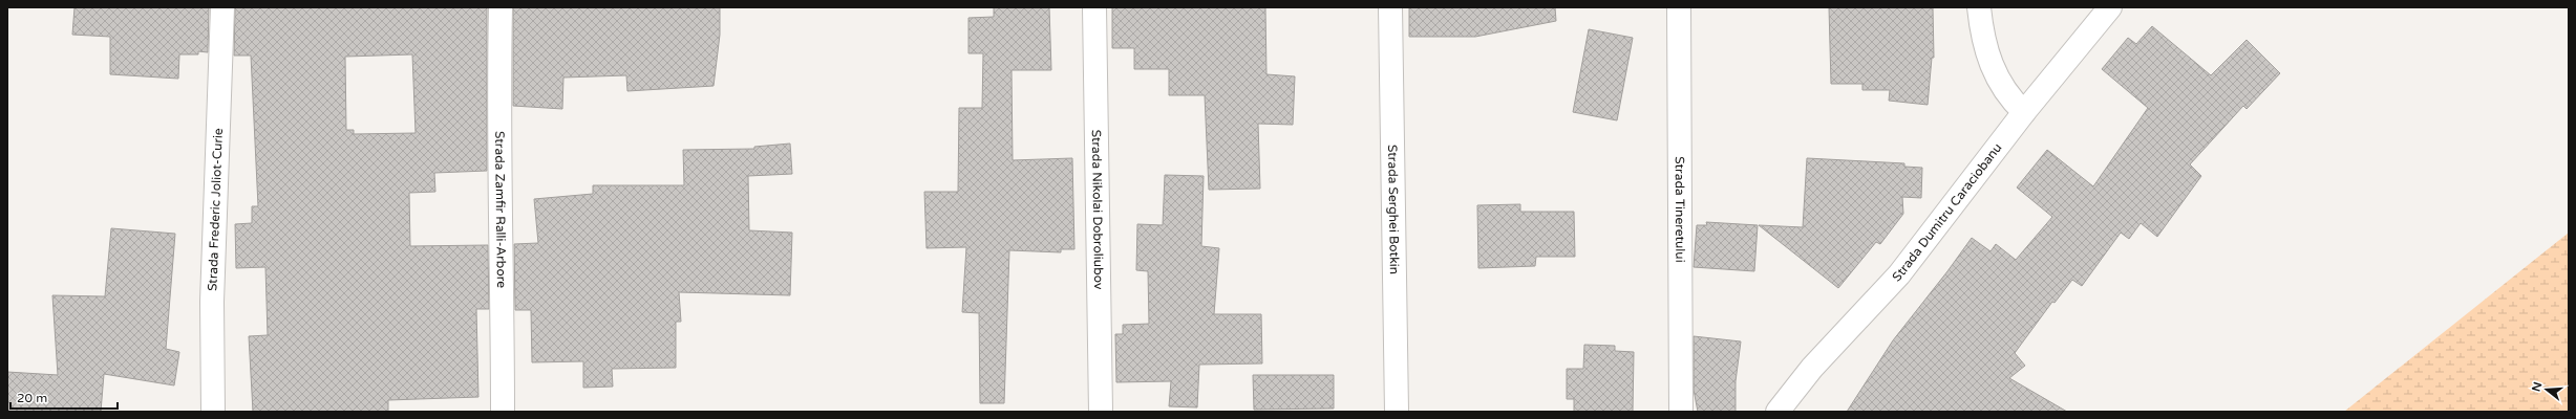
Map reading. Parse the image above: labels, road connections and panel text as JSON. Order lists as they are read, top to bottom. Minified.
{"streets":{"street":["Strada Frederic Joliot-Curie","Strada Zamfir Ralli-Arbore","Strada Nikolai Dobroliubov","Strada Serghei Botkin","Strada Tineretului","Strada Dumitru Caraciobanu"]},"scale_bar":"20 m","north":"left"}
